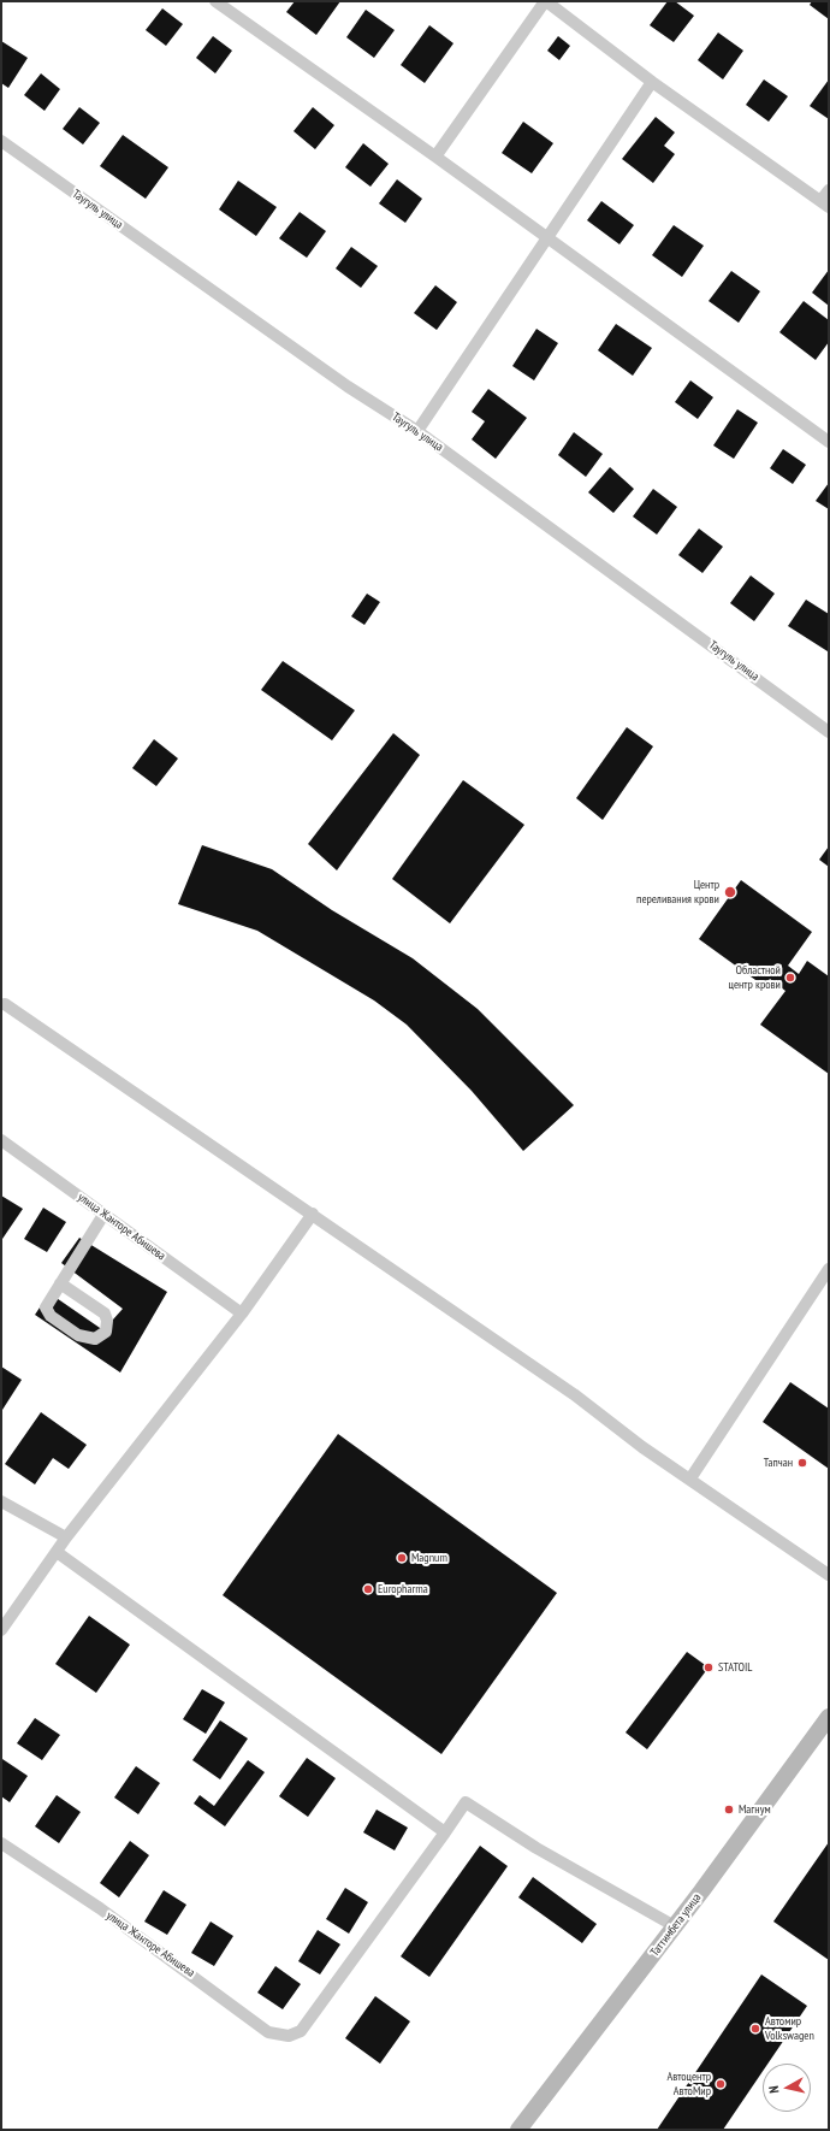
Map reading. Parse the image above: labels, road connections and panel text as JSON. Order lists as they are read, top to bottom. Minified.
{"streets":{"main road":["Таттимбета улица"],"street":["Таугуль улица","улица Жанторе Абишева"]},"places":["Центр переливания крови","Областной центр крови","Тапчан","Magnum","Europharma","STATOIL","Магнум","Автомир Volkswagen","Автоцентр АвтоМир"],"north":"left"}
